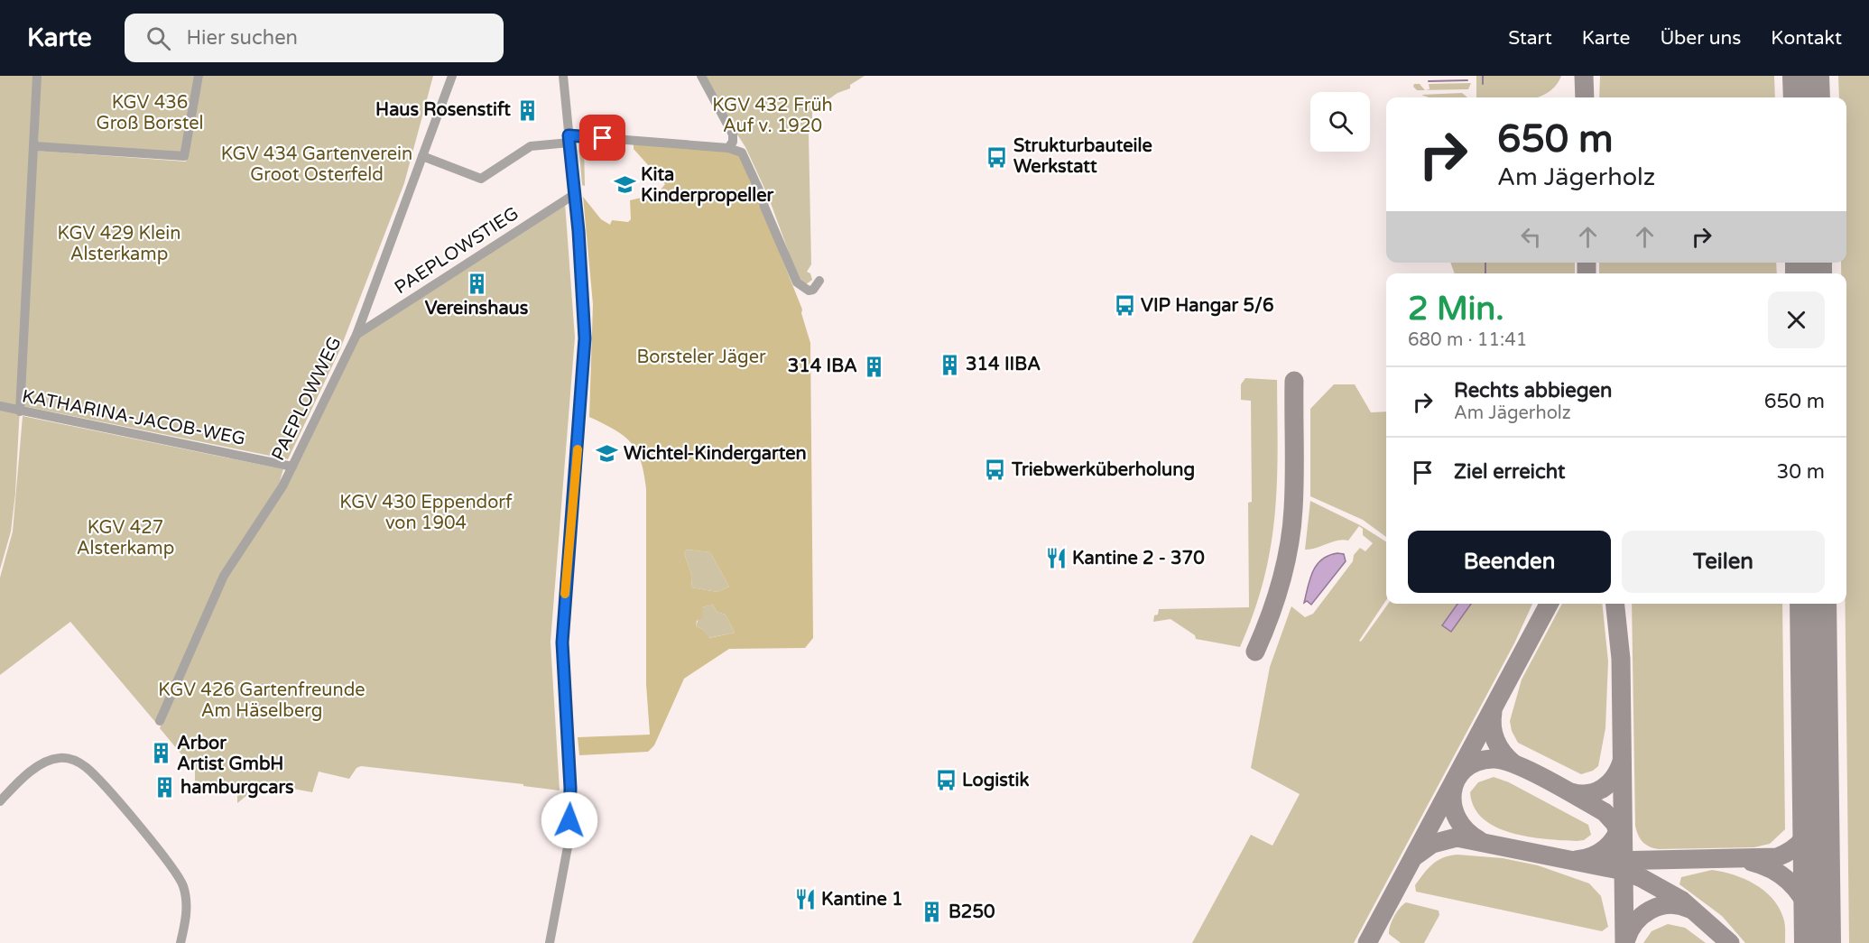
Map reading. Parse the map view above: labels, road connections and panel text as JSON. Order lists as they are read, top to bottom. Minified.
{"streets":{"street":["PAEPLOWSTIEG","PAEPLOWWEG","KATHARINA-JACOB-WEG"]},"crossings":[["PAEPLOWSTIEG","PAEPLOWWEG"],["PAEPLOWWEG","KATHARINA-JACOB-WEG"]],"parks":["KGV 436 Groß Borstel","KGV 432 Früh Auf v. 1920","KGV 434 Gartenverein Groot Osterfeld","KGV 429 Klein Alsterkamp","Borsteler Jäger","KGV 430 Eppendorf von 1904","KGV 427 Alsterkamp","KGV 426 Gartenfreunde Am Häselberg"],"places":{"building":["Haus Rosenstift","Vereinshaus","314 IIBA","314 IBA","Arbor Artist GmbH","hamburgcars","B250"],"bus stop":["Strukturbauteile Werkstatt","VIP Hangar 5/6","Triebwerküberholung","Logistik"],"school or university":["Kita Kinderpropeller","Wichtel-Kindergarten"],"restaurant":["Kantine 2 - 370","Kantine 1"]},"page":{"header":"Karte","search":"Hier suchen","nav":["Start","Karte","Über uns","Kontakt"],"turn":["650 m","Am Jägerholz"],"heading":["2 Min.","680 m · 11:41"],"list":[{"name":"Rechts abbiegen","note":"Am Jägerholz","value":"650 m"},{"name":"Ziel erreicht","value":"30 m"}],"buttons":["Beenden","Teilen"]}}
